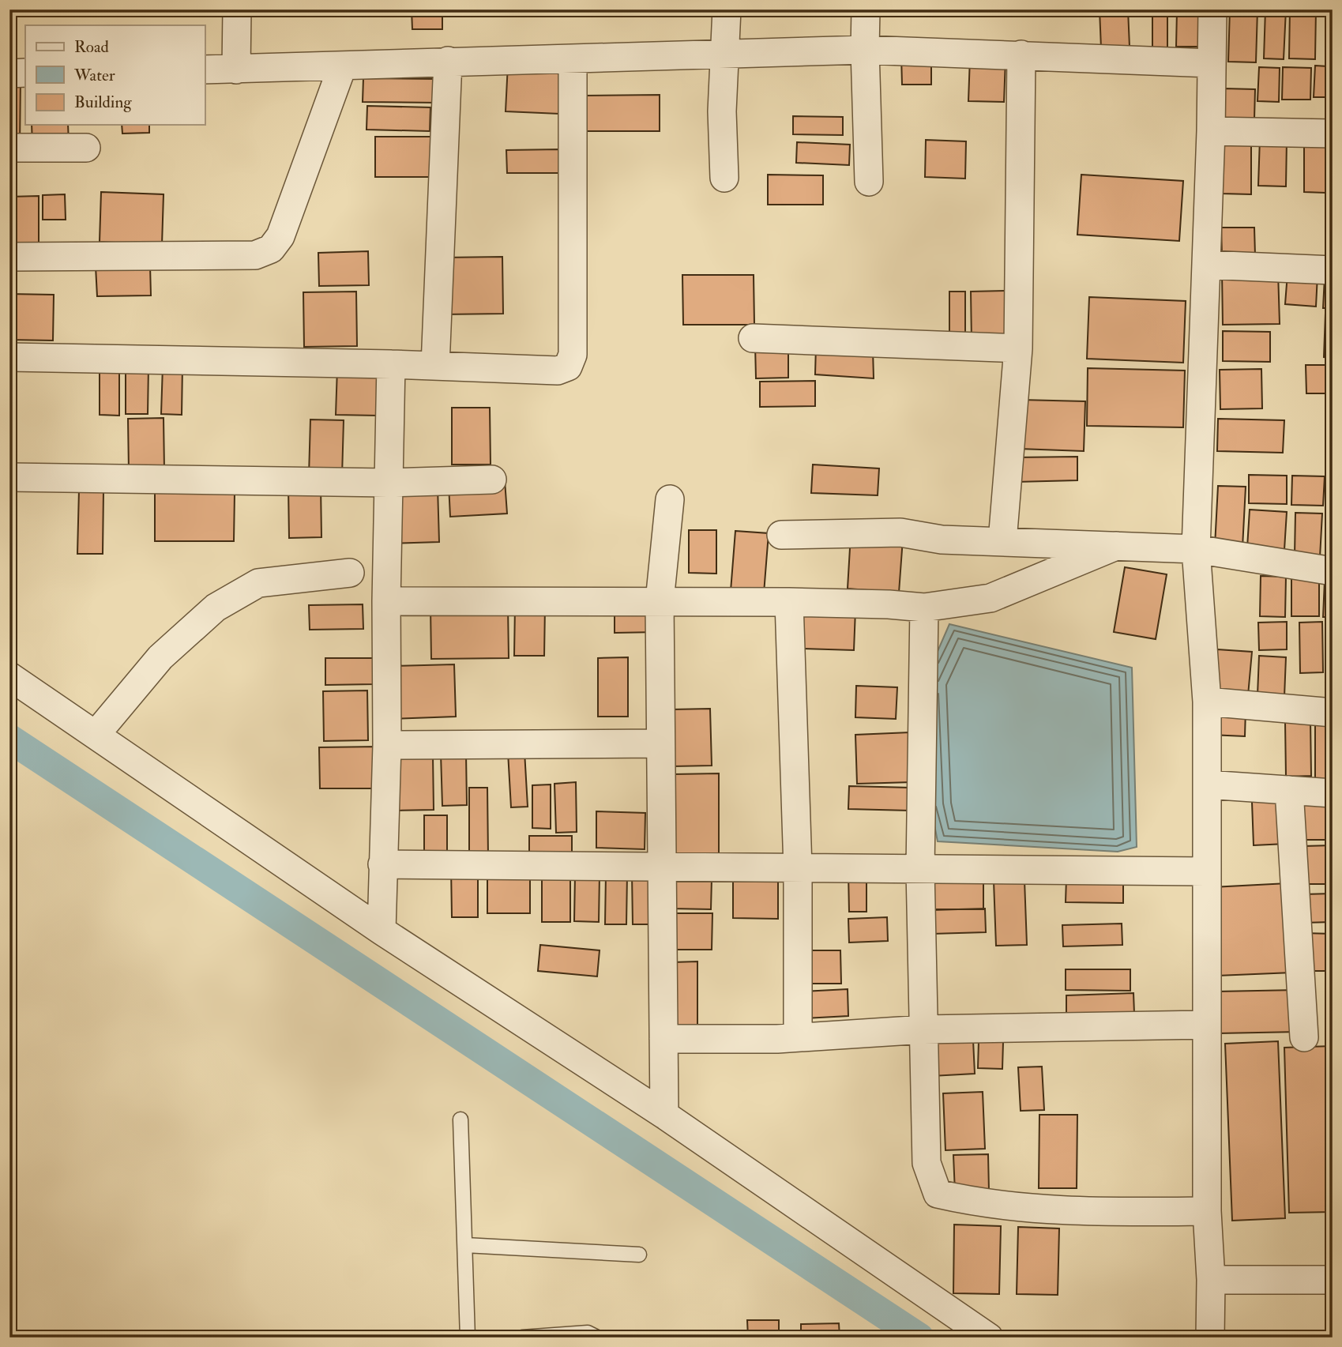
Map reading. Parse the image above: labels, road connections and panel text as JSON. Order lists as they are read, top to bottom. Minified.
{"legend":["Road","Water","Building"]}
